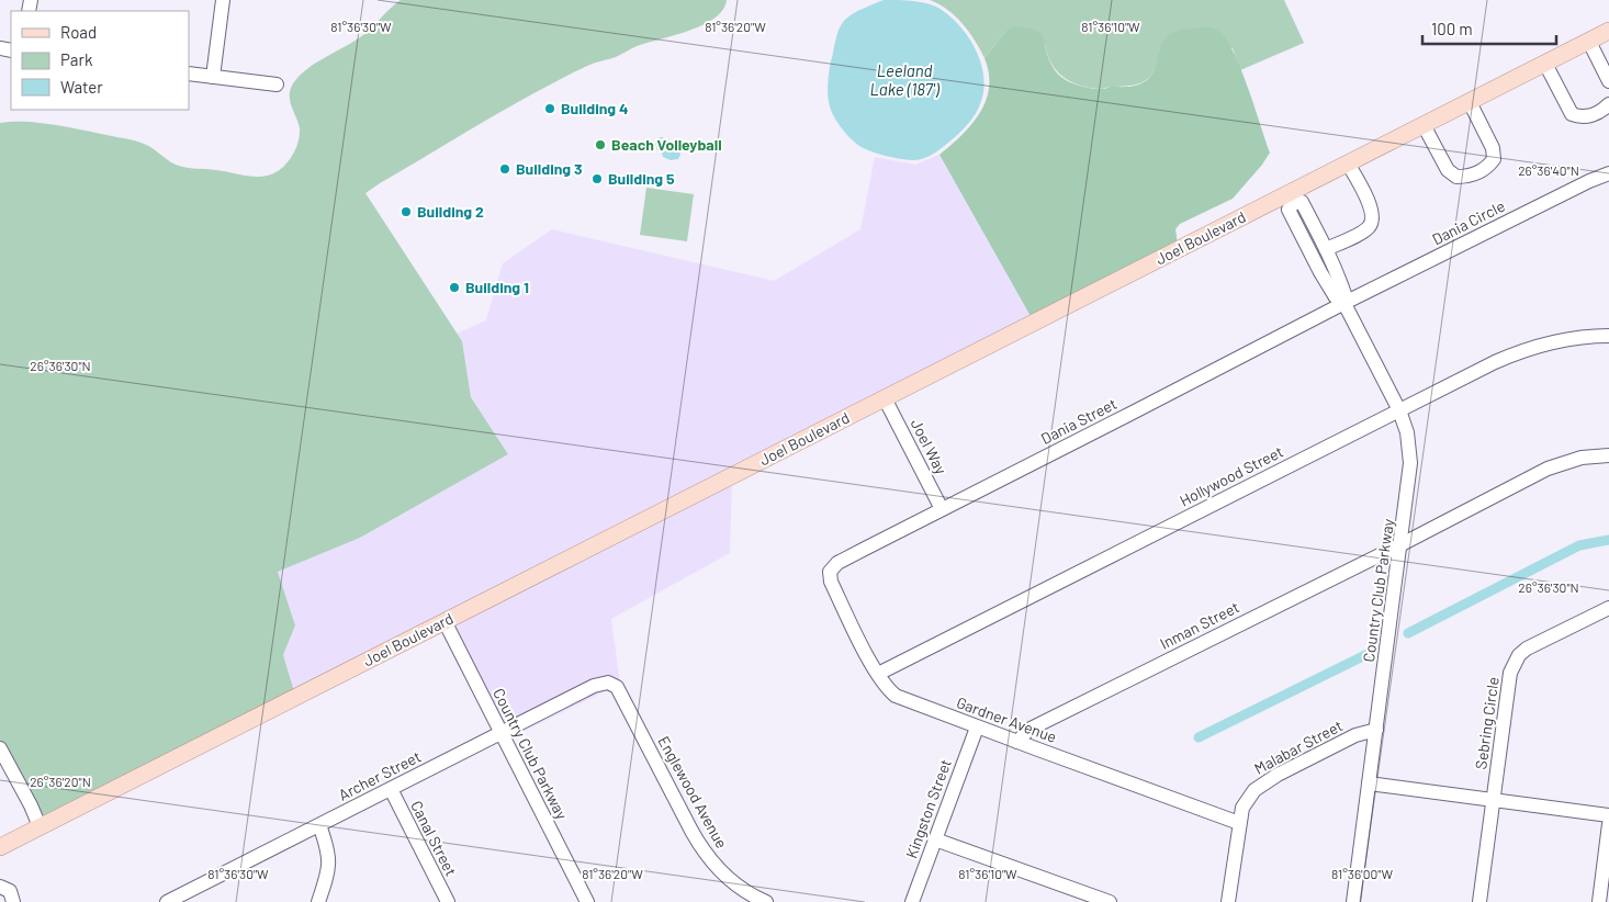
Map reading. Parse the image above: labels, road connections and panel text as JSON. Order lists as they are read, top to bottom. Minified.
{"streets":{"main road":["Joel Boulevard"],"street":["Dania Circle","Dania Street","Joel Way","Hollywood Street","Country Club Parkway","Inman Street","Gardner Avenue","Sebring Circle","Malabar Street","Archer Street","Englewood Avenue","Kingston Street","Canal Street"]},"crossings":[["Dania Circle","Dania Street"],["Dania Circle","Country Club Parkway"],["Joel Boulevard","Joel Way"],["Joel Boulevard","Country Club Parkway"],["Dania Street","Joel Way"],["Dania Street","Country Club Parkway"],["Dania Street","Gardner Avenue"],["Hollywood Street","Country Club Parkway"],["Hollywood Street","Gardner Avenue"],["Country Club Parkway","Inman Street"],["Country Club Parkway","Malabar Street"],["Country Club Parkway","Archer Street"],["Inman Street","Gardner Avenue"],["Gardner Avenue","Malabar Street"],["Gardner Avenue","Kingston Street"],["Archer Street","Englewood Avenue"],["Archer Street","Canal Street"]],"water":["Leeland Lake (187')"],"places":["Building 4","Beach Volleyball","Building 3","Building 5","Building 2","Building 1"],"legend":["Road","Park","Water"],"scale_bar":"100 m","coordinates":["81°36'30\"W","81°36'20\"W","81°36'10\"W","26°36'40\"N","26°36'30\"N","26°36'20\"N","81°36'00\"W"]}
